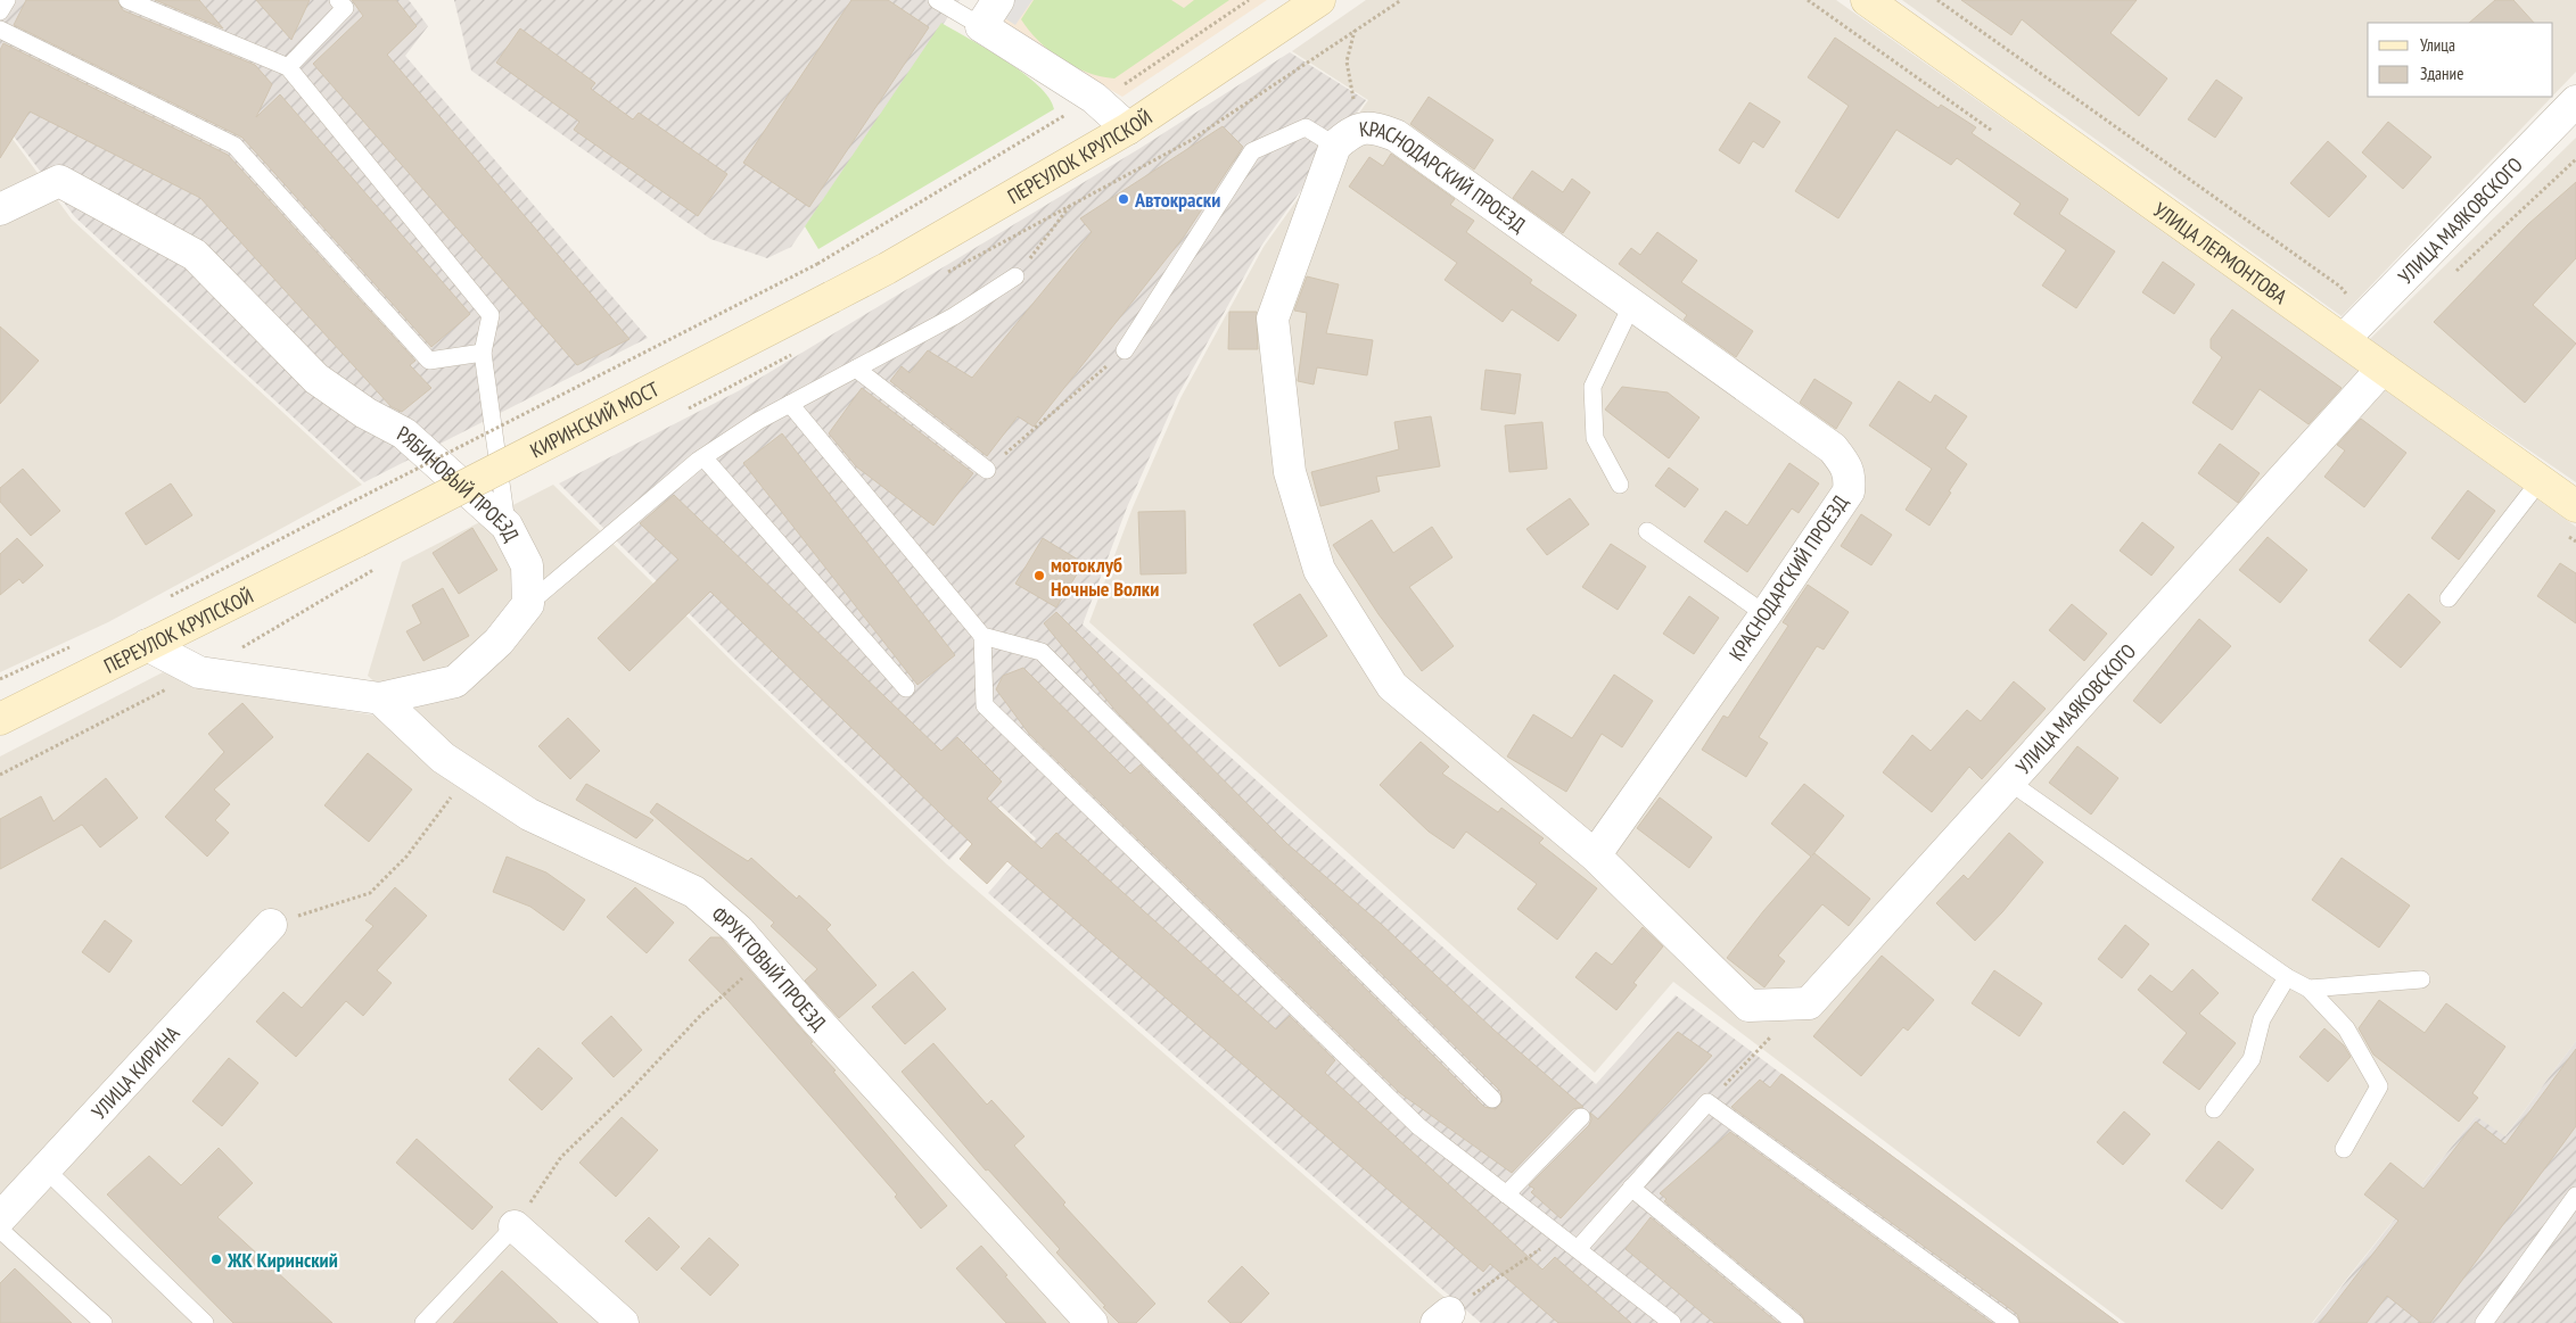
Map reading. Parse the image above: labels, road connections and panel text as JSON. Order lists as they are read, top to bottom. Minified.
{"streets":{"street":["ПЕРЕУЛОК КРУПСКОЙ","КРАСНОДАРСКИЙ ПРОЕЗД","УЛИЦА МАЯКОВСКОГО","УЛИЦА ЛЕРМОНТОВА","КИРИНСКИЙ МОСТ","РЯБИНОВЫЙ ПРОЕЗД","ФРУКТОВЫЙ ПРОЕЗД","УЛИЦА КИРИНА"]},"crossings":[["ПЕРЕУЛОК КРУПСКОЙ","КИРИНСКИЙ МОСТ"],["КРАСНОДАРСКИЙ ПРОЕЗД","УЛИЦА МАЯКОВСКОГО"],["УЛИЦА МАЯКОВСКОГО","УЛИЦА ЛЕРМОНТОВА"]],"places":["Автокраски","мотоклуб Ночные Волки","ЖК Киринский"],"legend":["Улица","Здание"]}
